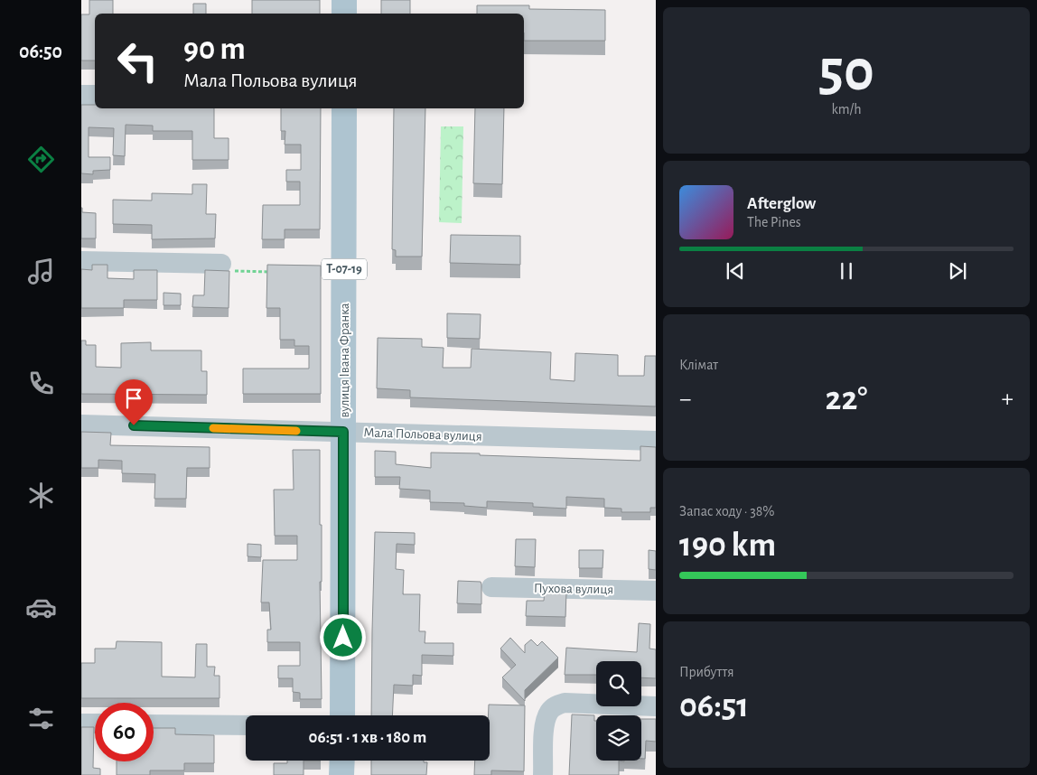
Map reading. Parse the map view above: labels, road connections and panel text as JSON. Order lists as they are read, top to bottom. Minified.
{"streets":{"main road":["Т-07-19","вулиця Івана Франка"],"street":["Мала Польова вулиця","Пухова вулиця"]},"crossings":[["вулиця Івана Франка","Мала Польова вулиця"]],"page":{"tabs":"06:50","tile":[["50","km/h"],"Клімат",["Запас ходу · 38%","190 km"],["Прибуття","06:51"]],"turn":["90 m","Мала Польова вулиця"],"song":["Afterglow","The Pines"],"heat":["−","22°","+"],"limit":"60","trip":"06:51 · 1 хв · 180 m"}}
